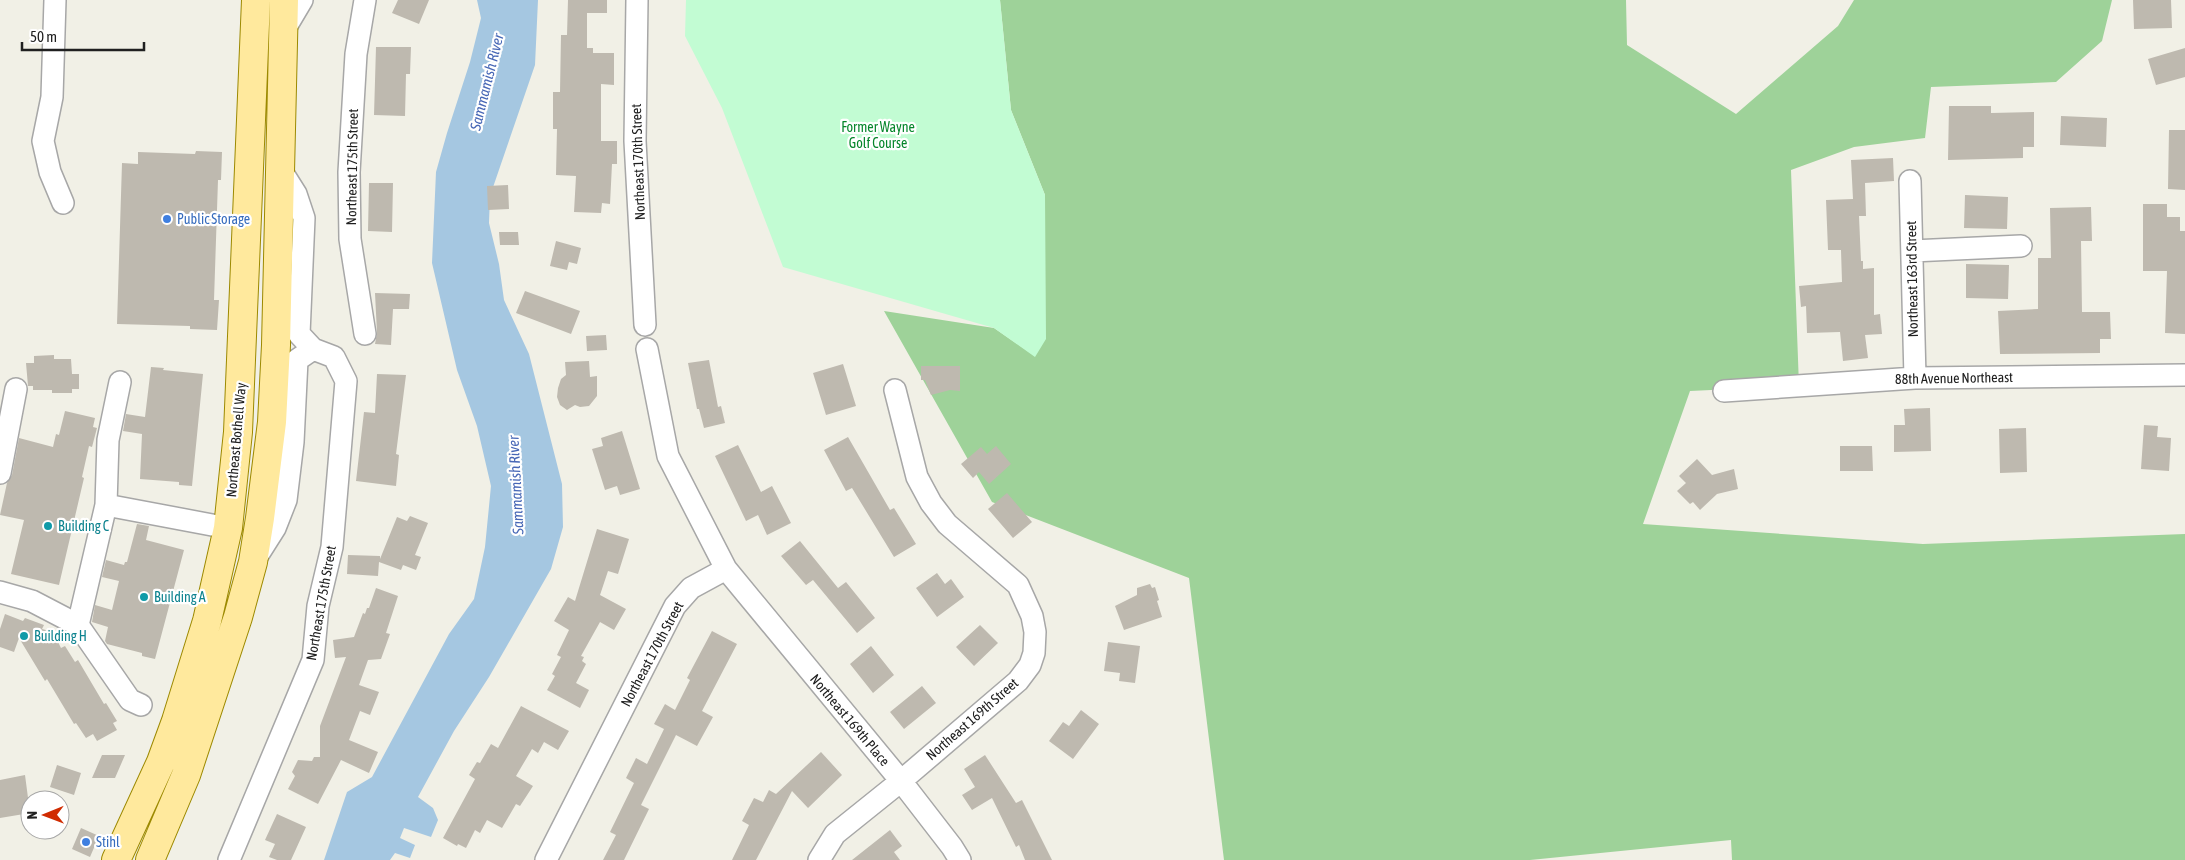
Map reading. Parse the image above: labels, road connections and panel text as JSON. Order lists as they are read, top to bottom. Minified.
{"streets":{"main road":["Northeast Bothell Way"],"street":["Northeast 170th Street","Northeast 175th Street","Northeast 163rd Street","88th Avenue Northeast","Northeast 169th Street","Northeast 169th Place"]},"crossings":[["Northeast 170th Street","Northeast 169th Place"],["Northeast 163rd Street","88th Avenue Northeast"],["Northeast 169th Street","Northeast 169th Place"]],"water":["Sammamish River"],"parks":["Former Wayne Golf Course"],"places":["Public Storage","Building C","Building A","Building H","Stihl"],"scale_bar":"50 m","north":"left"}
